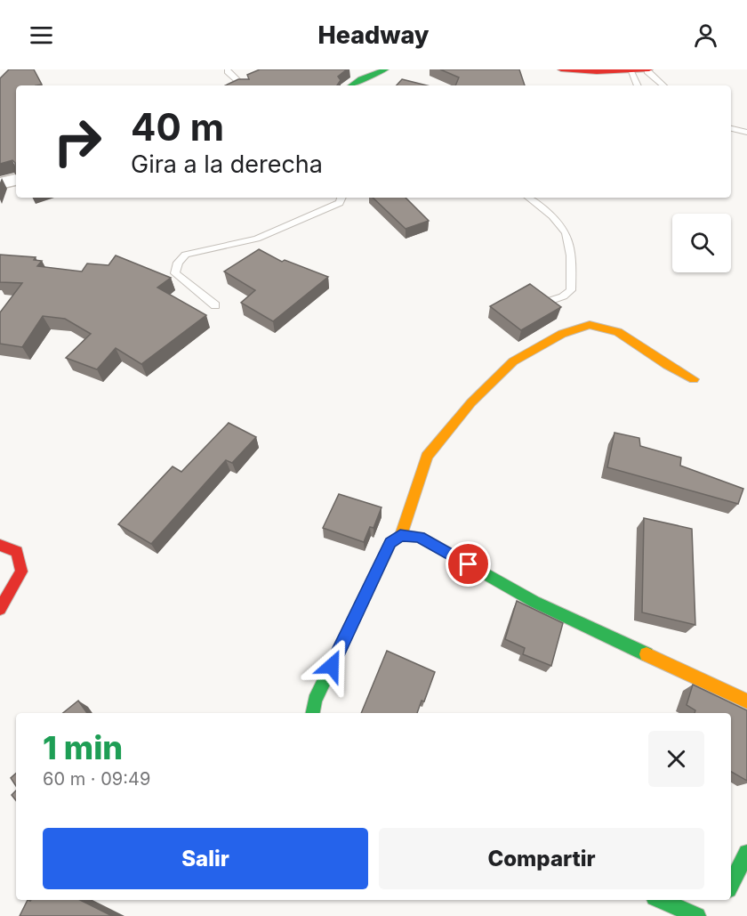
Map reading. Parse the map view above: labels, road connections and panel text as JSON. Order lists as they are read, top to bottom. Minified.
{"page":{"header":"Headway","turn":["40 m","Gira a la derecha"],"heading":["1 min","60 m · 09:49"],"buttons":["Salir","Compartir"]}}
